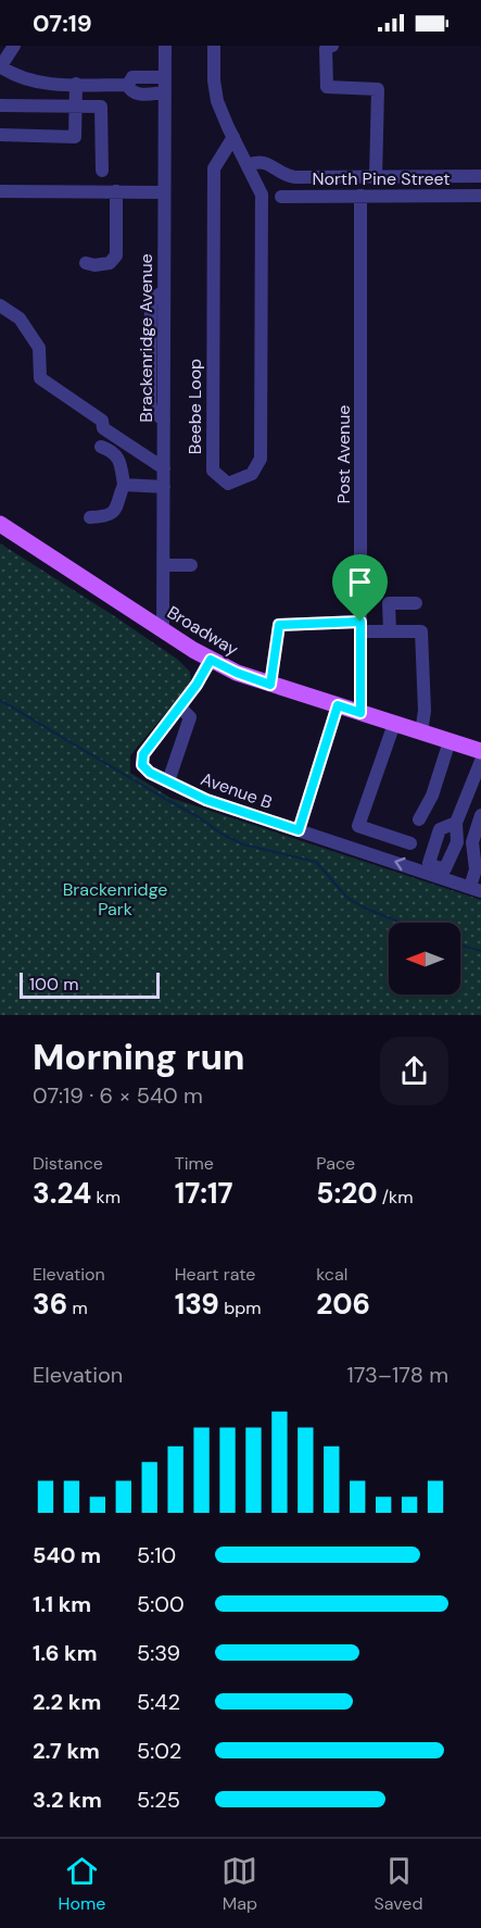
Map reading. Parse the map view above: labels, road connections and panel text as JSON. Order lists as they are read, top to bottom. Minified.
{"streets":{"main road":["Broadway"],"street":["North Pine Street","Brackenridge Avenue","Beebe Loop","Post Avenue","Avenue B"]},"crossings":[["North Pine Street","Post Avenue"],["Brackenridge Avenue","Broadway"],["Post Avenue","Broadway"],["Broadway","Avenue B"]],"parks":["Brackenridge Park"],"scale_bar":"100 m","north":"left","page":{"status":"07:19","scale":"100 m","heading":["Morning run","07:19 · 6 × 540 m"],"stats":[["Distance","3.24 km"],["Time","17:17"],["Pace","5:20 /km"],["Elevation","36 m"],["Heart rate","139 bpm"],["kcal","206"]],"chart":["Elevation","173–178 m"],"list":[{"name":"540 m","note":"5:10"},{"name":"1.1 km","note":"5:00"},{"name":"1.6 km","note":"5:39"},{"name":"2.2 km","note":"5:42"},{"name":"2.7 km","note":"5:02"},{"name":"3.2 km","note":"5:25"}],"tabs":["Home","Map","Saved"]}}
